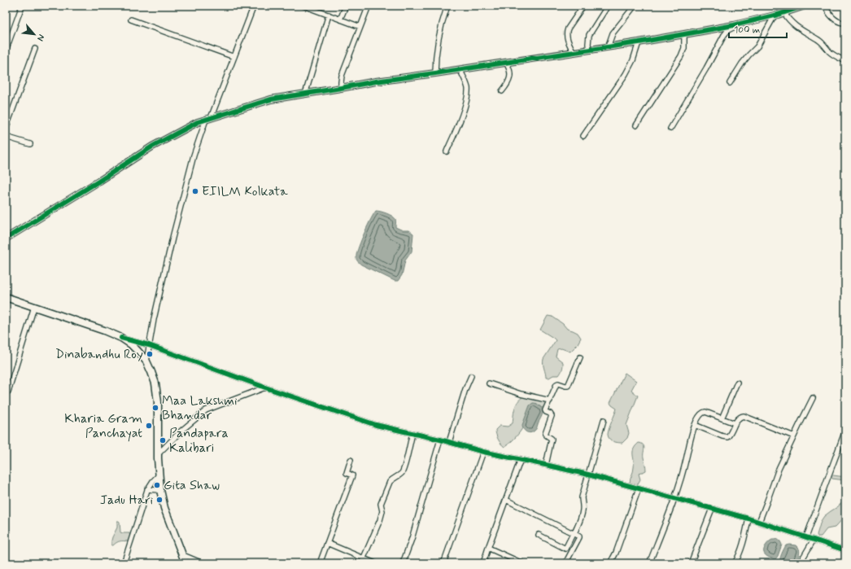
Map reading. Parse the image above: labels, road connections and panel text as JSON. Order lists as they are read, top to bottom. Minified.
{"places":["EIILM Kolkata","Dinabandhu Roy","Maa Lakshmi Bhandar","Kharia Gram Panchayat","Pandapara Kalibari","Gita Shaw","Jadu Hari"],"scale_bar":"100 m","north":"bottom right"}
